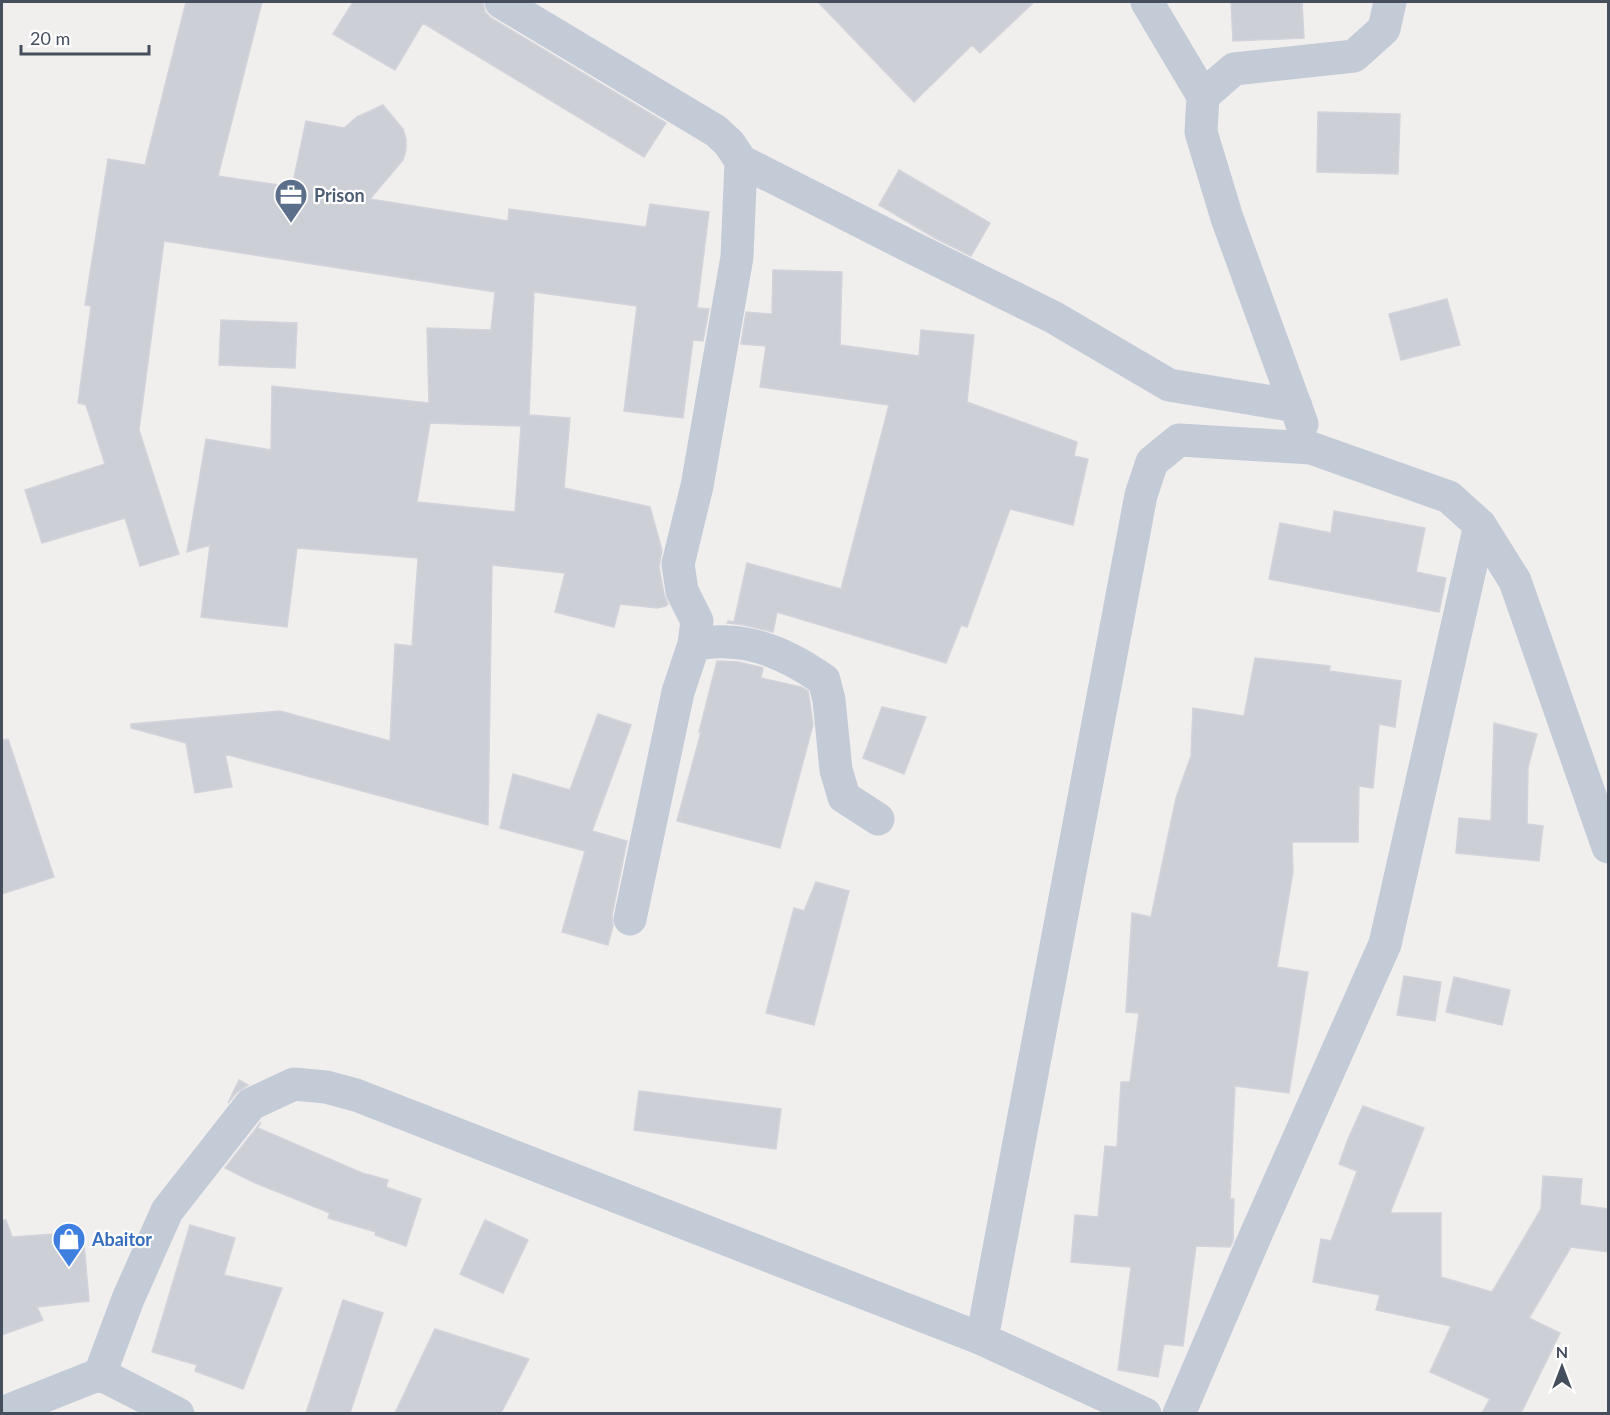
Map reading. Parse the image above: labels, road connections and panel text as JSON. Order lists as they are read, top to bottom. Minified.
{"places":{"office":["Prison"],"shop":["Abaitor"]},"scale_bar":"20 m","north":"top"}
